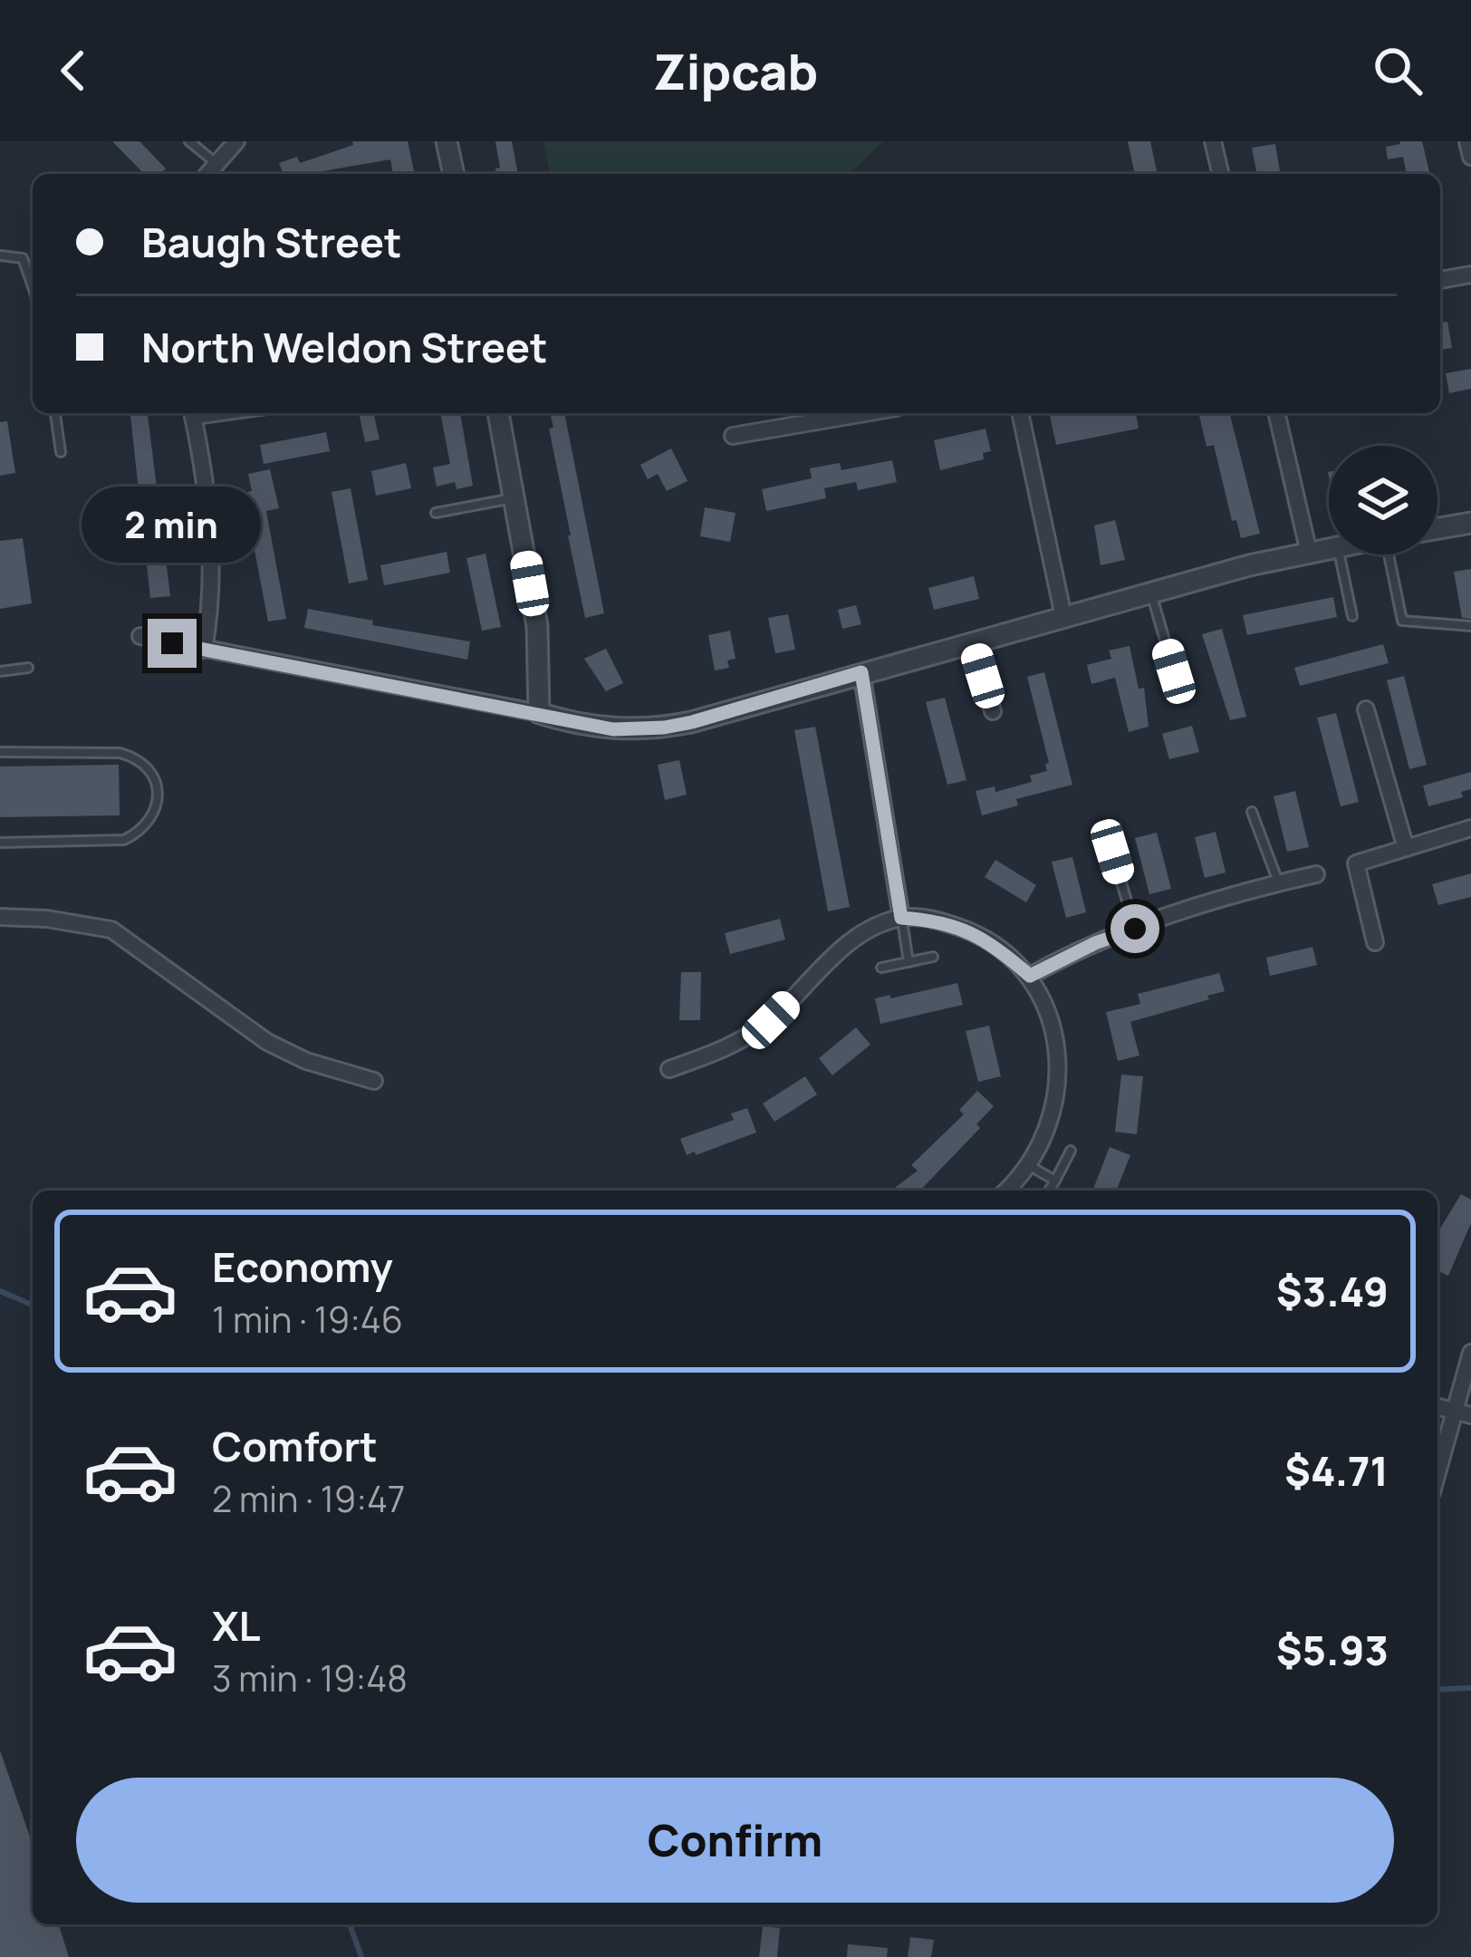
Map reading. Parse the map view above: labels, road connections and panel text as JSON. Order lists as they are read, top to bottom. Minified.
{"page":{"header":"Zipcab","banner":["Baugh Street","North Weldon Street"],"bubble":"2 min","list":[{"name":"Economy","note":"1 min · 19:46","value":"$3.49"},{"name":"Comfort","note":"2 min · 19:47","value":"$4.71"},{"name":"XL","note":"3 min · 19:48","value":"$5.93"}],"buttons":"Confirm"}}
